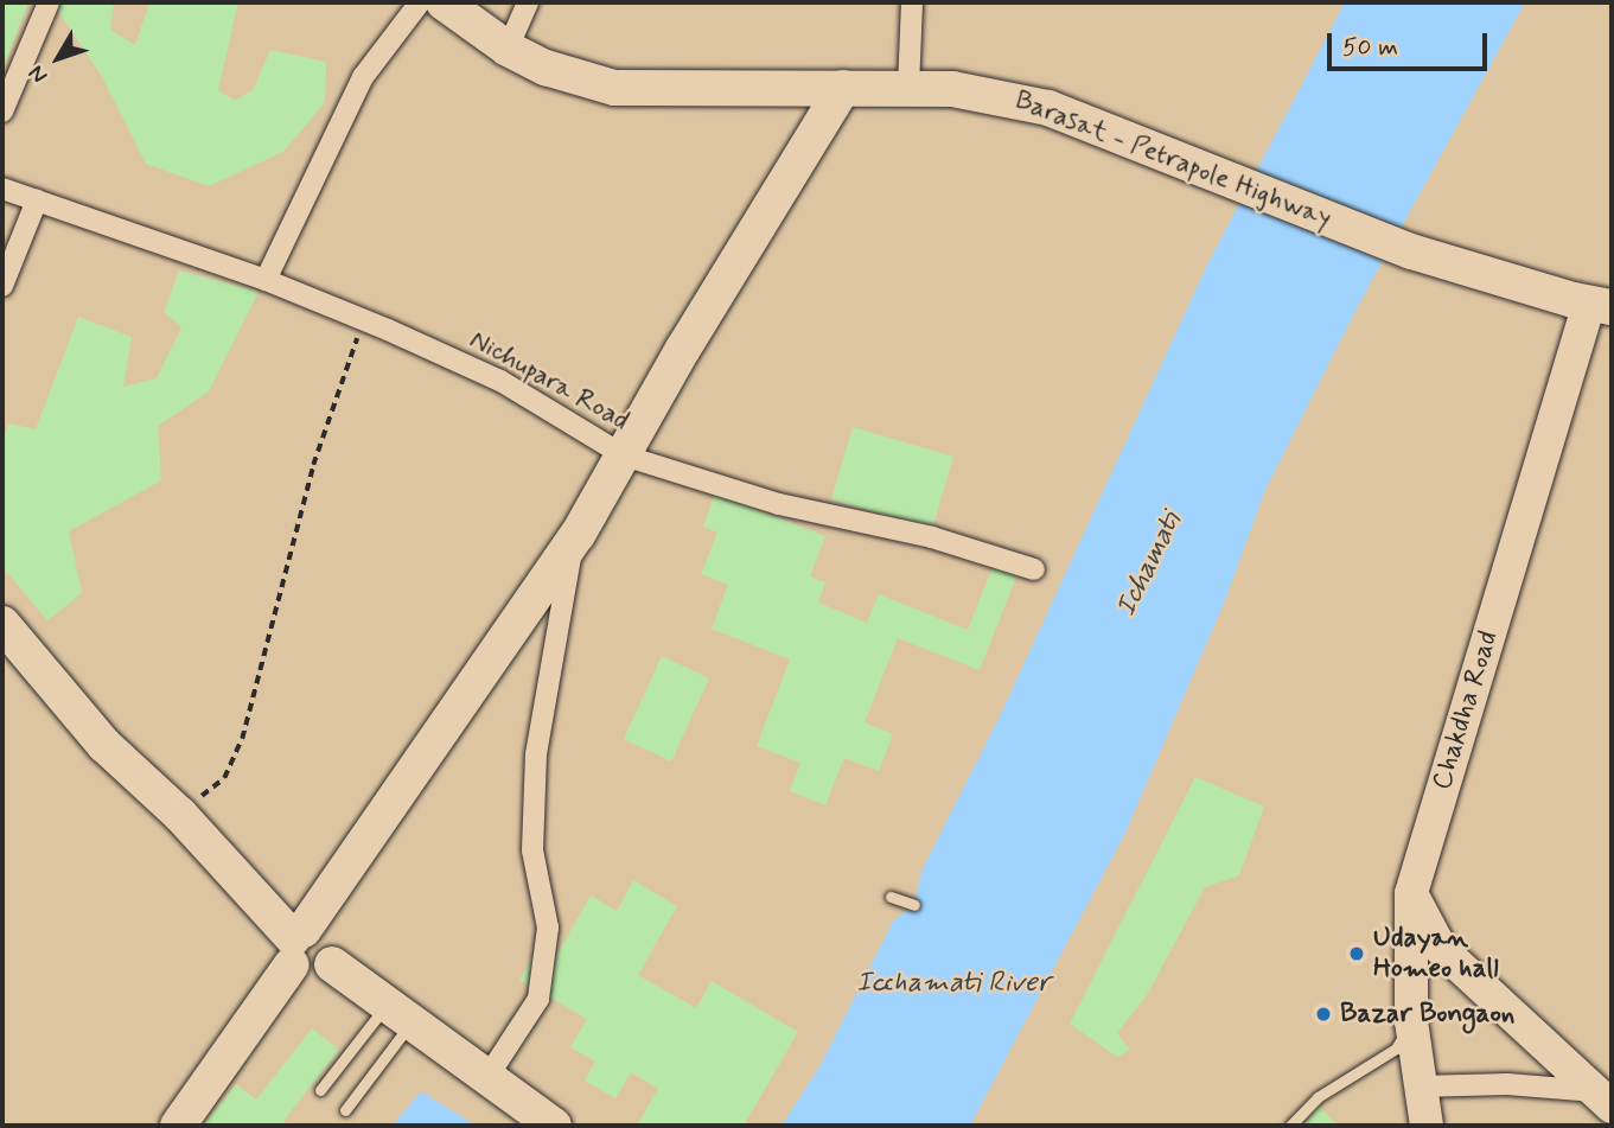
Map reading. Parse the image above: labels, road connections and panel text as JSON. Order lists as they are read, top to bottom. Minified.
{"streets":{"highway":["Barasat - Petrapole Highway"],"main road":["Chakdha Road"],"street":["Nichupara Road"]},"crossings":[["Barasat - Petrapole Highway","Chakdha Road"]],"water":["Ichamati","Icchamati River"],"places":["Udayan Homeo hall","Bazar Bongaon"],"scale_bar":"50 m","north":"bottom left"}
